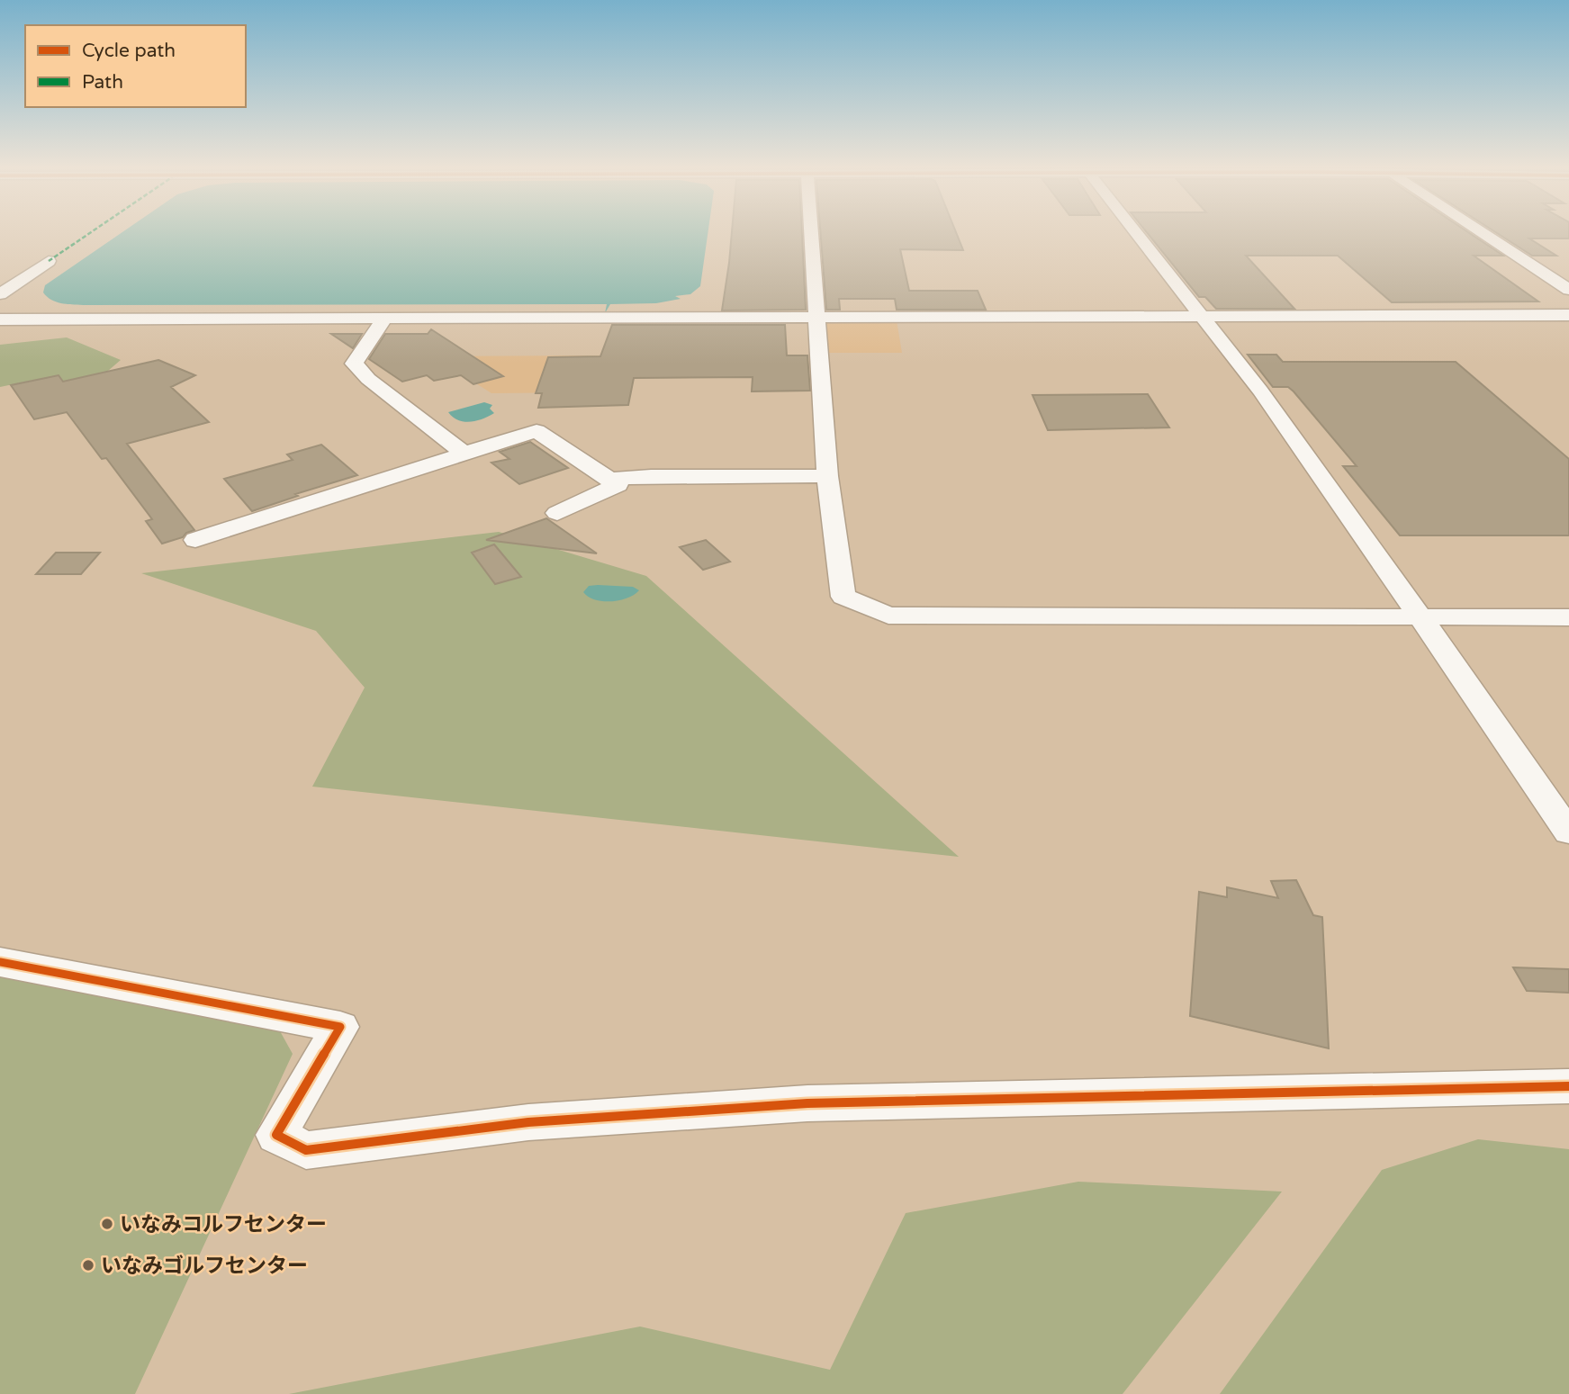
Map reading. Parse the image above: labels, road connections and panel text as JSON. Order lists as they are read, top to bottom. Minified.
{"places":["いなみコルフセンター","いなみゴルフセンター"],"legend":["Cycle path","Path"]}
